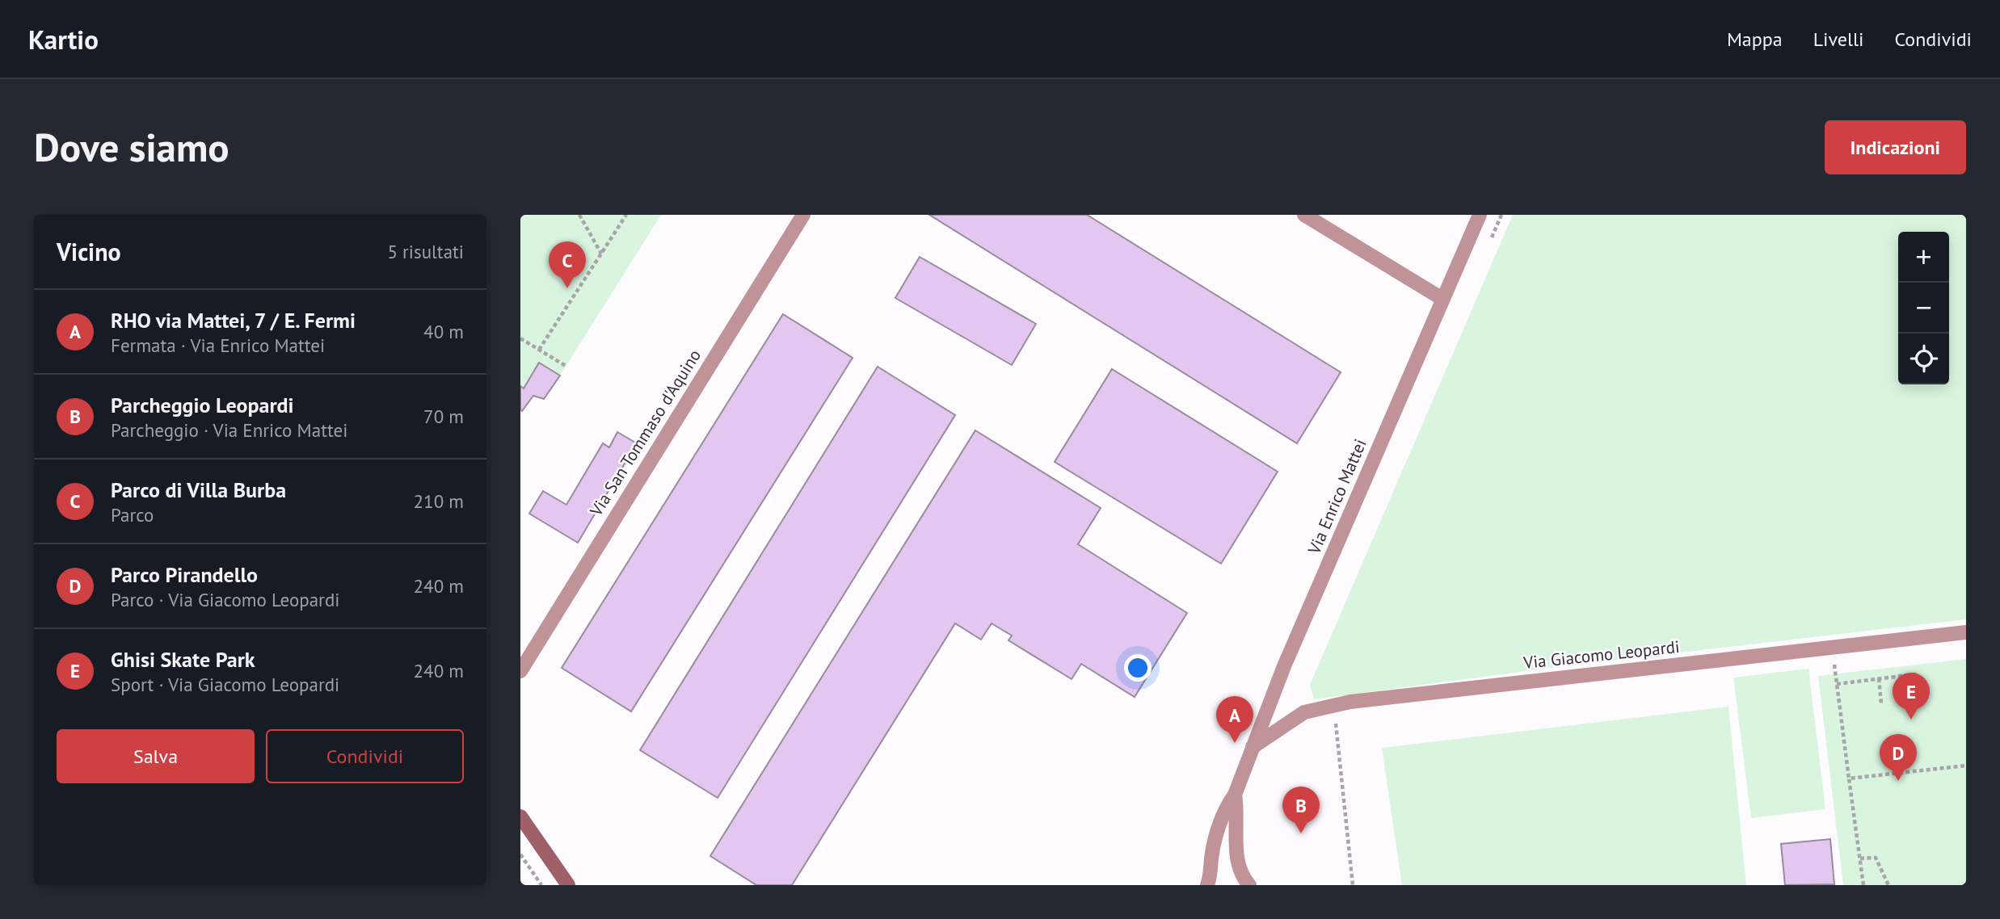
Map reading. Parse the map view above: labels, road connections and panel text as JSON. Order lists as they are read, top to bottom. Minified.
{"streets":{"street":["Via San Tommaso d'Aquino","Via Enrico Mattei","Via Giacomo Leopardi"]},"crossings":[["Via Enrico Mattei","Via Giacomo Leopardi"]],"page":{"header":"Kartio","nav":["Mappa","Livelli","Condividi"],"buttons":["Indicazioni",["Salva","Condividi"]],"title":"Dove siamo","heading":["Vicino","5 risultati"],"map_buttons":["+","−"],"pins":["C","E","A","D","B"],"list":[{"mark":"A","name":"RHO via Mattei, 7 / E. Fermi","note":"Fermata · Via Enrico Mattei","value":"40 m"},{"mark":"B","name":"Parcheggio Leopardi","note":"Parcheggio · Via Enrico Mattei","value":"70 m"},{"mark":"C","name":"Parco di Villa Burba","note":"Parco","value":"210 m"},{"mark":"D","name":"Parco Pirandello","note":"Parco · Via Giacomo Leopardi","value":"240 m"},{"mark":"E","name":"Ghisi Skate Park","note":"Sport · Via Giacomo Leopardi","value":"240 m"}]}}
